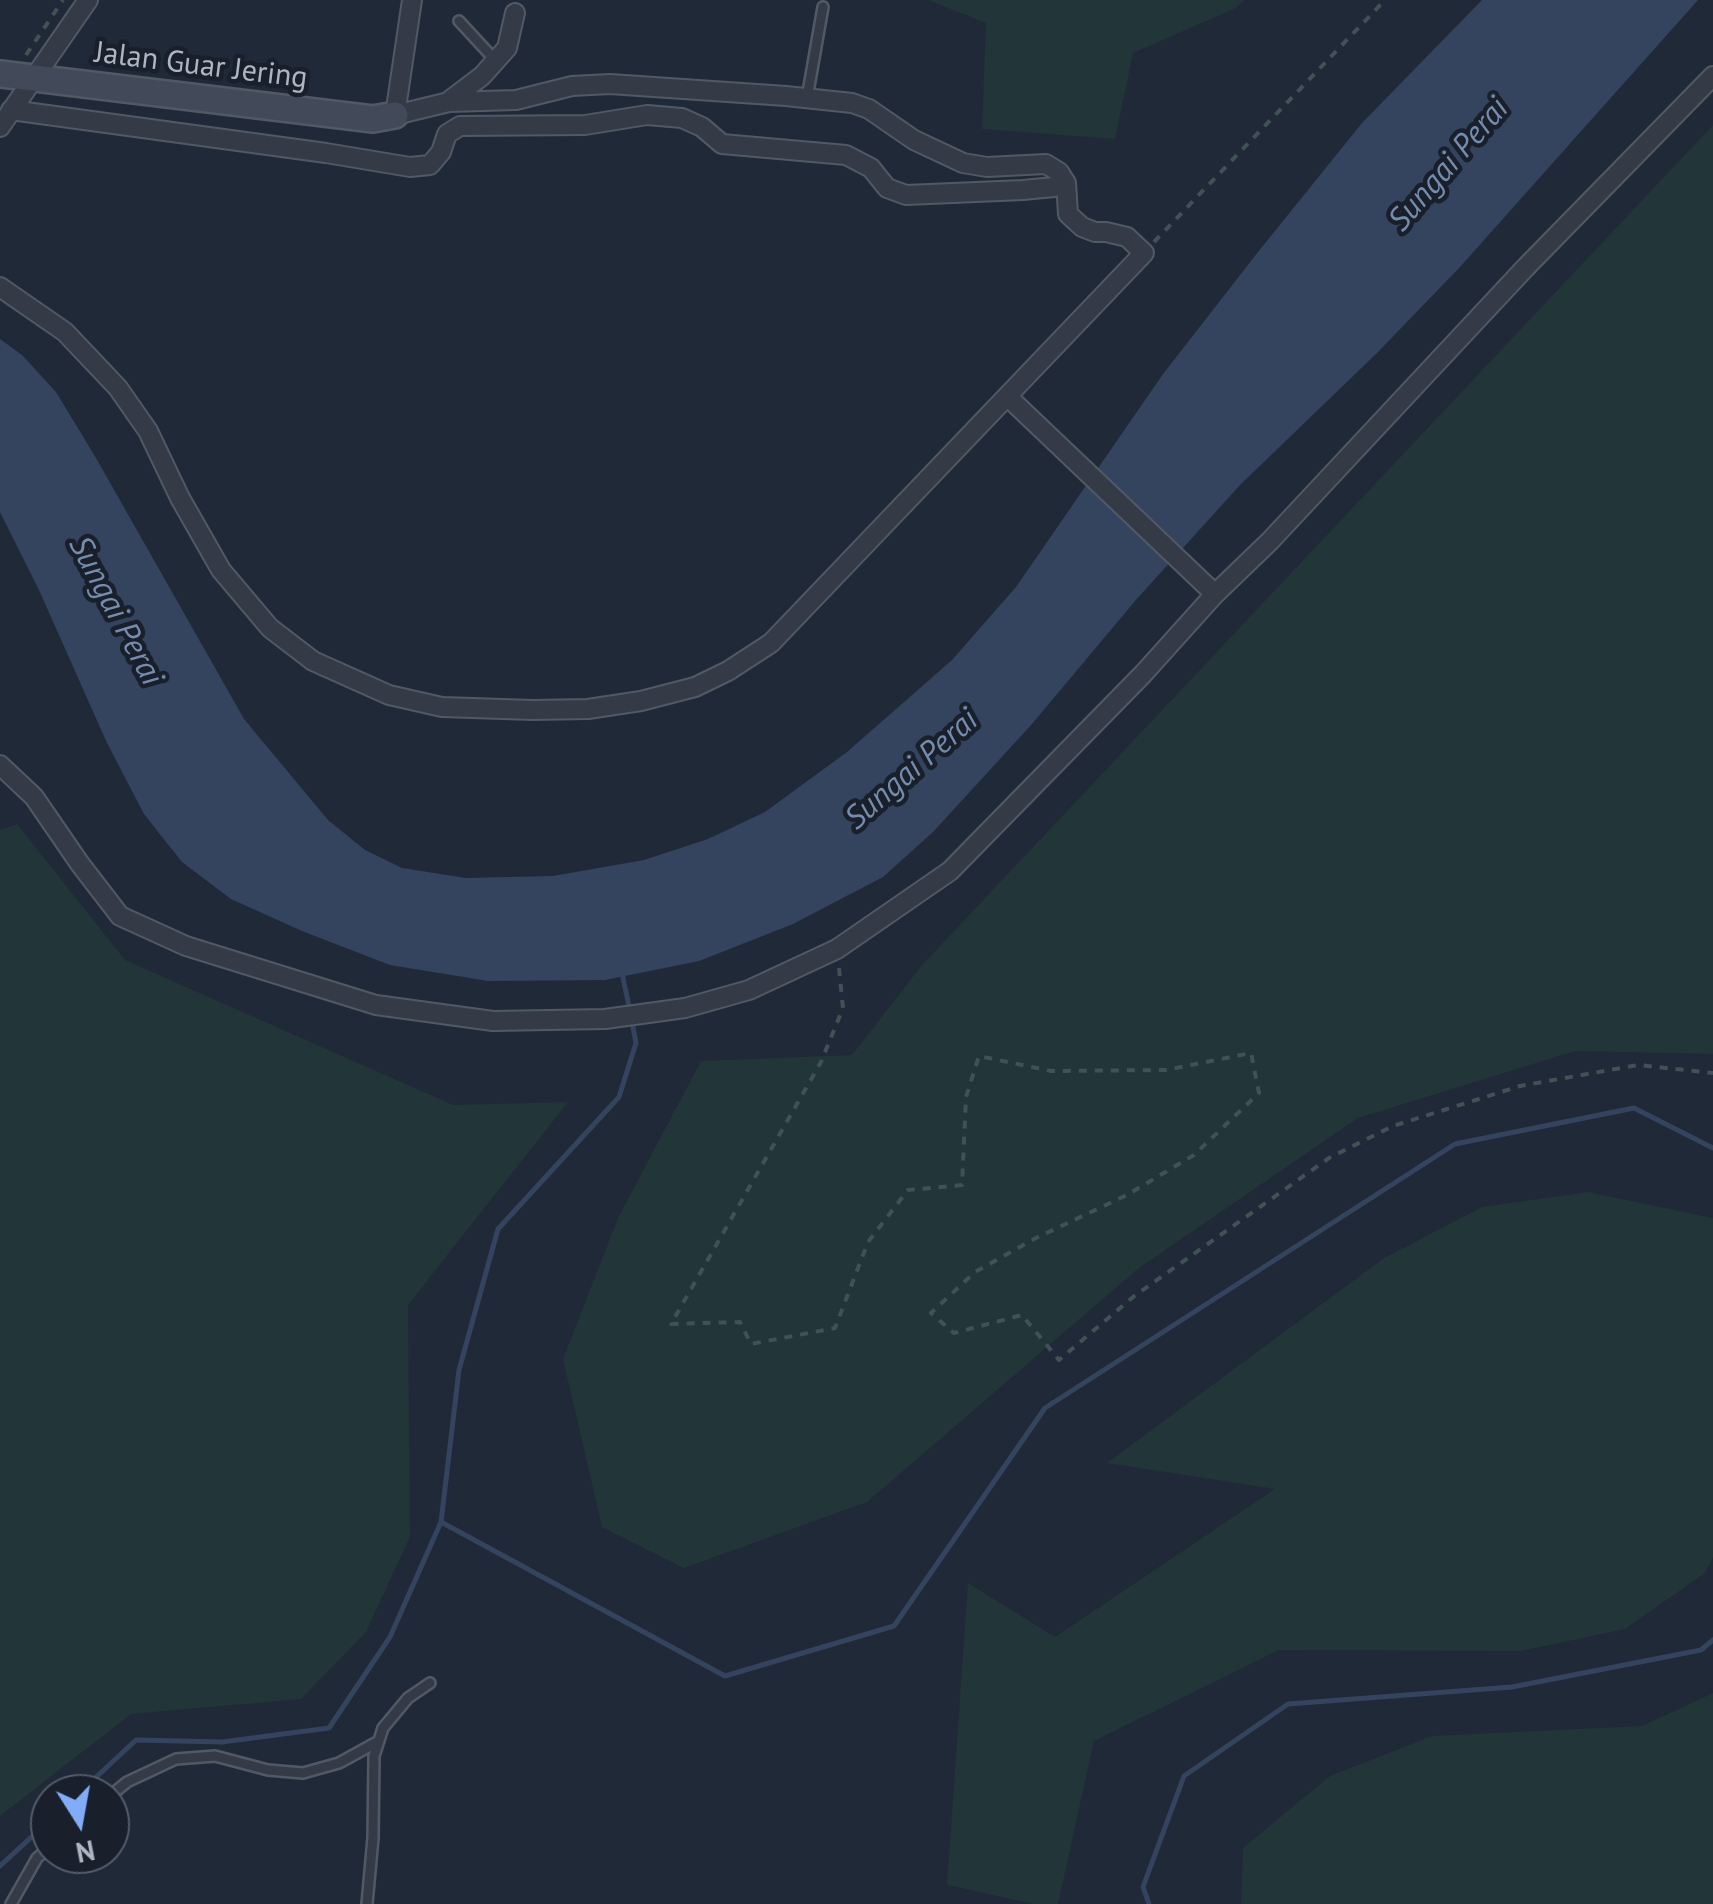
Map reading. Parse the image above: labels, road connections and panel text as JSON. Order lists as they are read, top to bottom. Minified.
{"streets":{"street":["Jalan Guar Jering"]},"water":["Sungai Perai"],"north":"bottom"}
